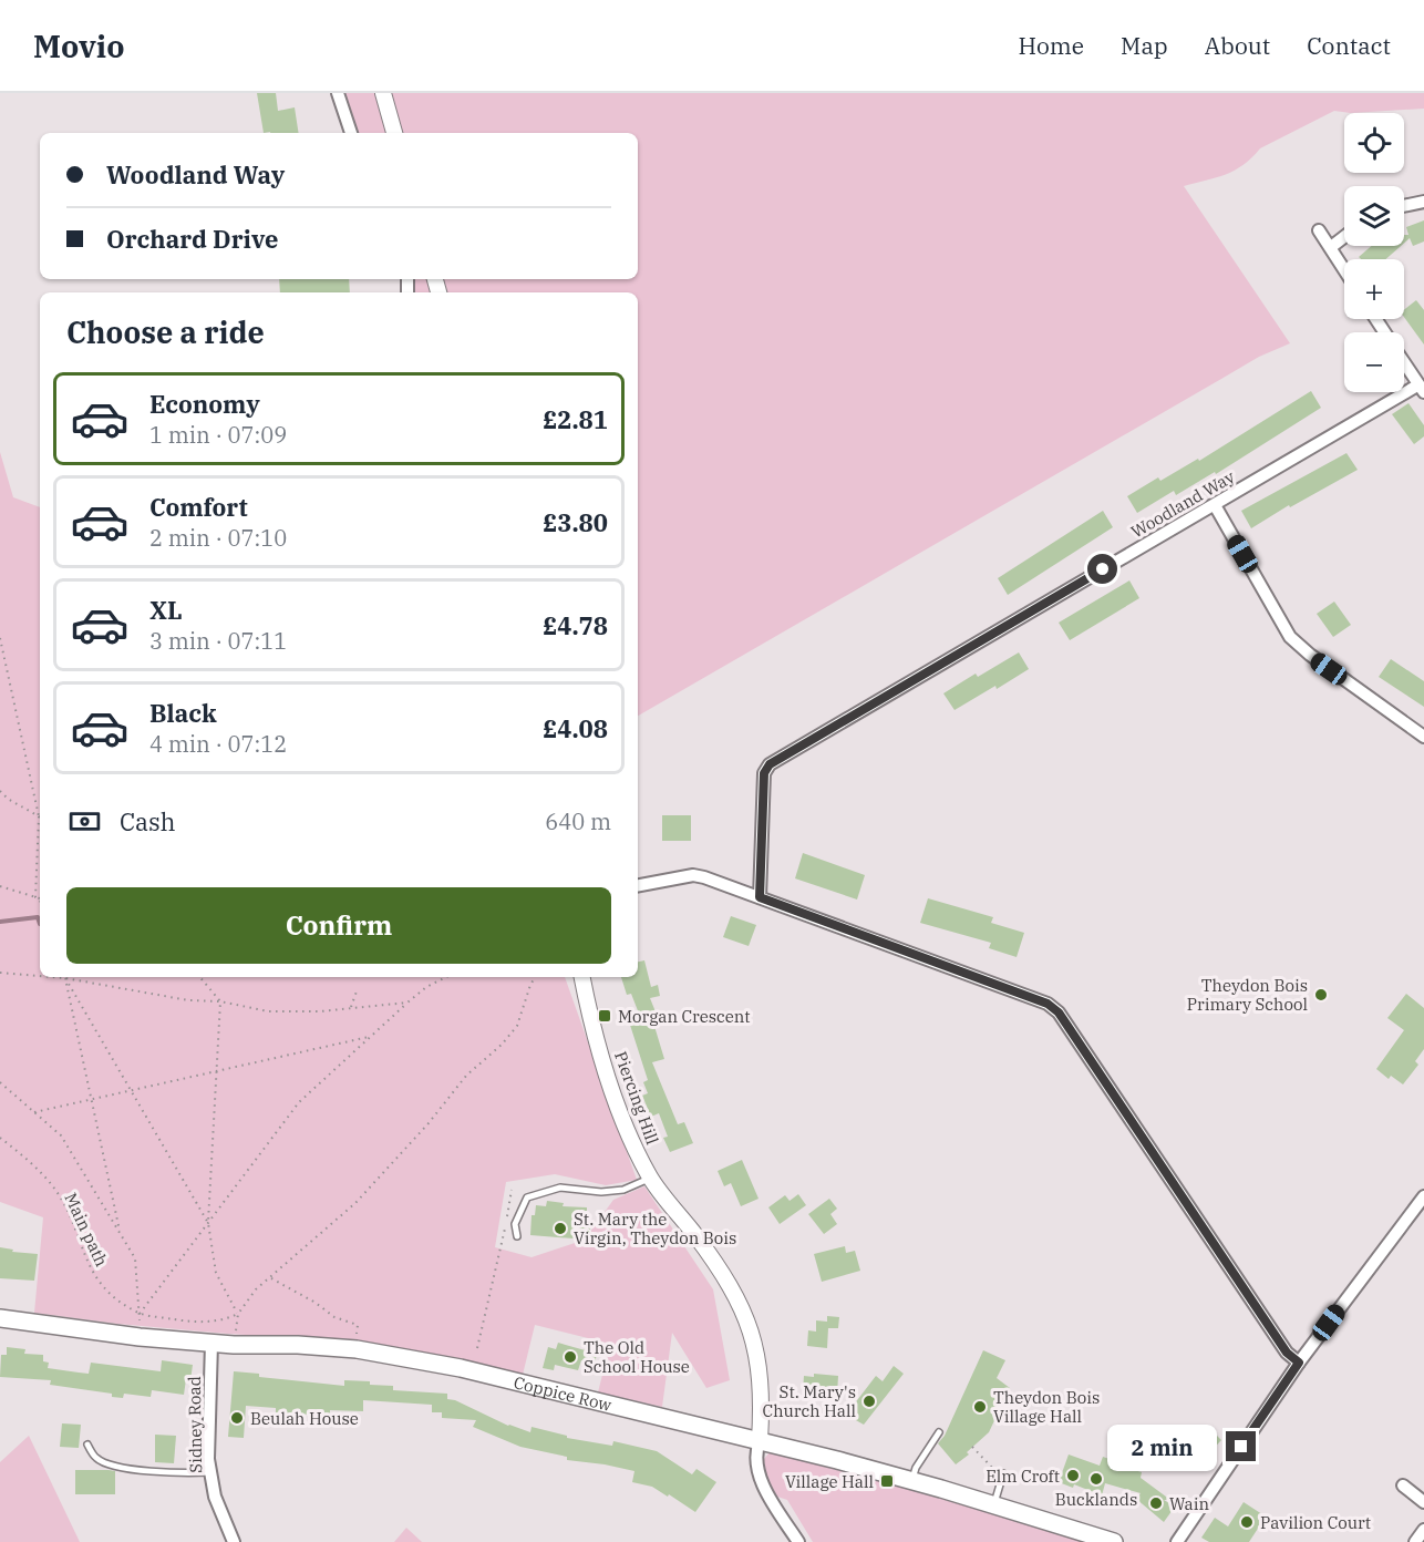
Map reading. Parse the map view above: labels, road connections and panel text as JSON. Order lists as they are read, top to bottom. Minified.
{"streets":{"main road":["Coppice Row"],"street":["Woodland Way","Piercing Hill","Sidney Road"],"path":["Main path"]},"crossings":[["Piercing Hill","Coppice Row"],["Coppice Row","Sidney Road"]],"places":{"other":["Theydon Bois Primary School","St. Mary the Virgin, Theydon Bois","The Old School House","St. Mary's Church Hall","Theydon Bois Village Hall","Beulah House","Elm Croft","Bucklands","Wain","Pavilion Court"],"transit":["Morgan Crescent","Village Hall"]},"page":{"header":"Movio","nav":["Home","Map","About","Contact"],"map_buttons":["+","−"],"banner":["Woodland Way","Orchard Drive"],"heading":"Choose a ride","list":[{"name":"Economy","note":"1 min · 07:09","value":"£2.81"},{"name":"Comfort","note":"2 min · 07:10","value":"£3.80"},{"name":"XL","note":"3 min · 07:11","value":"£4.78"},{"name":"Black","note":"4 min · 07:12","value":"£4.08"}],"pay":["Cash","640 m"],"buttons":"Confirm","bubble":"2 min"}}
